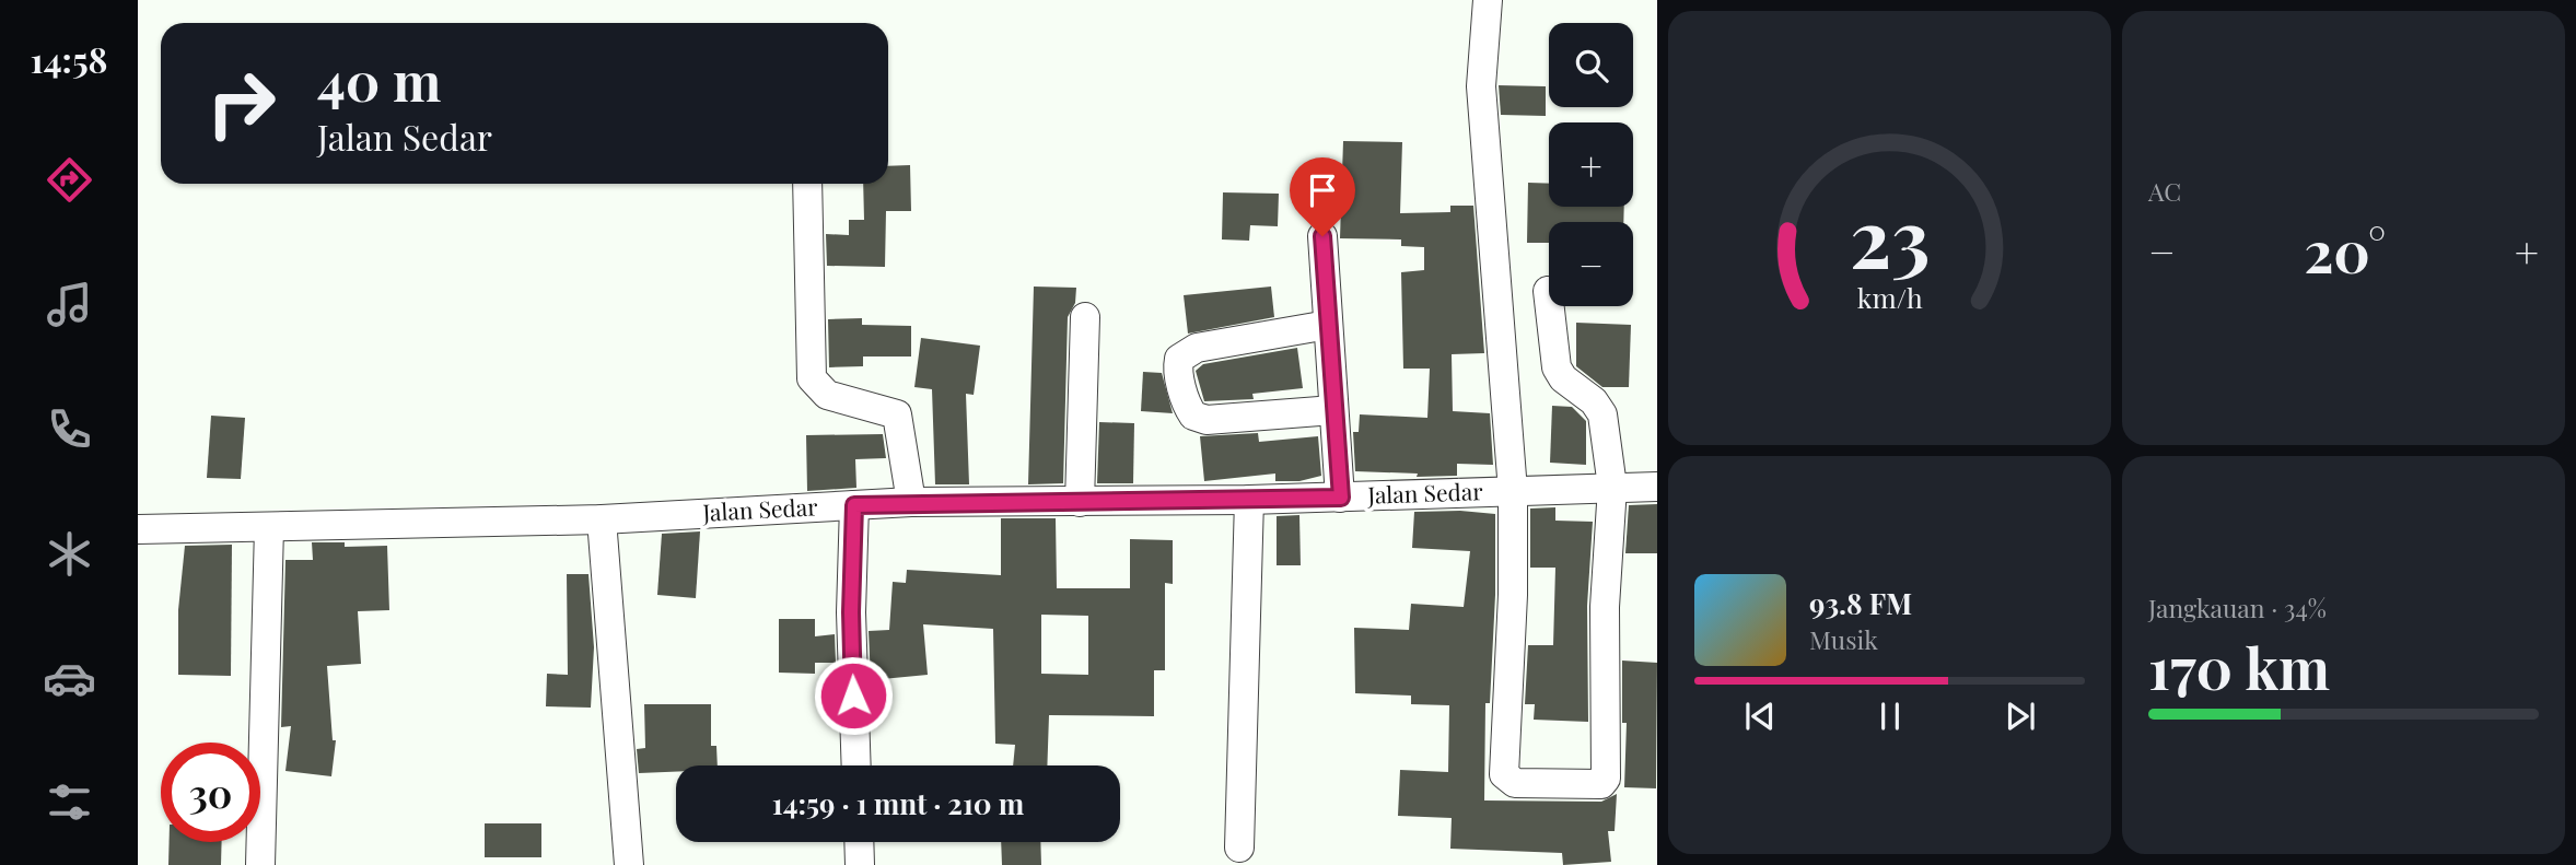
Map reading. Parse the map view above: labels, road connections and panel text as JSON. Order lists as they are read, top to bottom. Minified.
{"streets":{"street":["Jalan Sedar"]},"page":{"tabs":"14:58","tile":["AC",["Jangkauan · 34%","170 km"]],"map_buttons":["+","−"],"turn":["40 m","Jalan Sedar"],"heat":["−","20°","+"],"song":["93.8 FM","Musik"],"limit":"30","trip":"14:59 · 1 mnt · 210 m","gauge":["23","km/h"]}}
